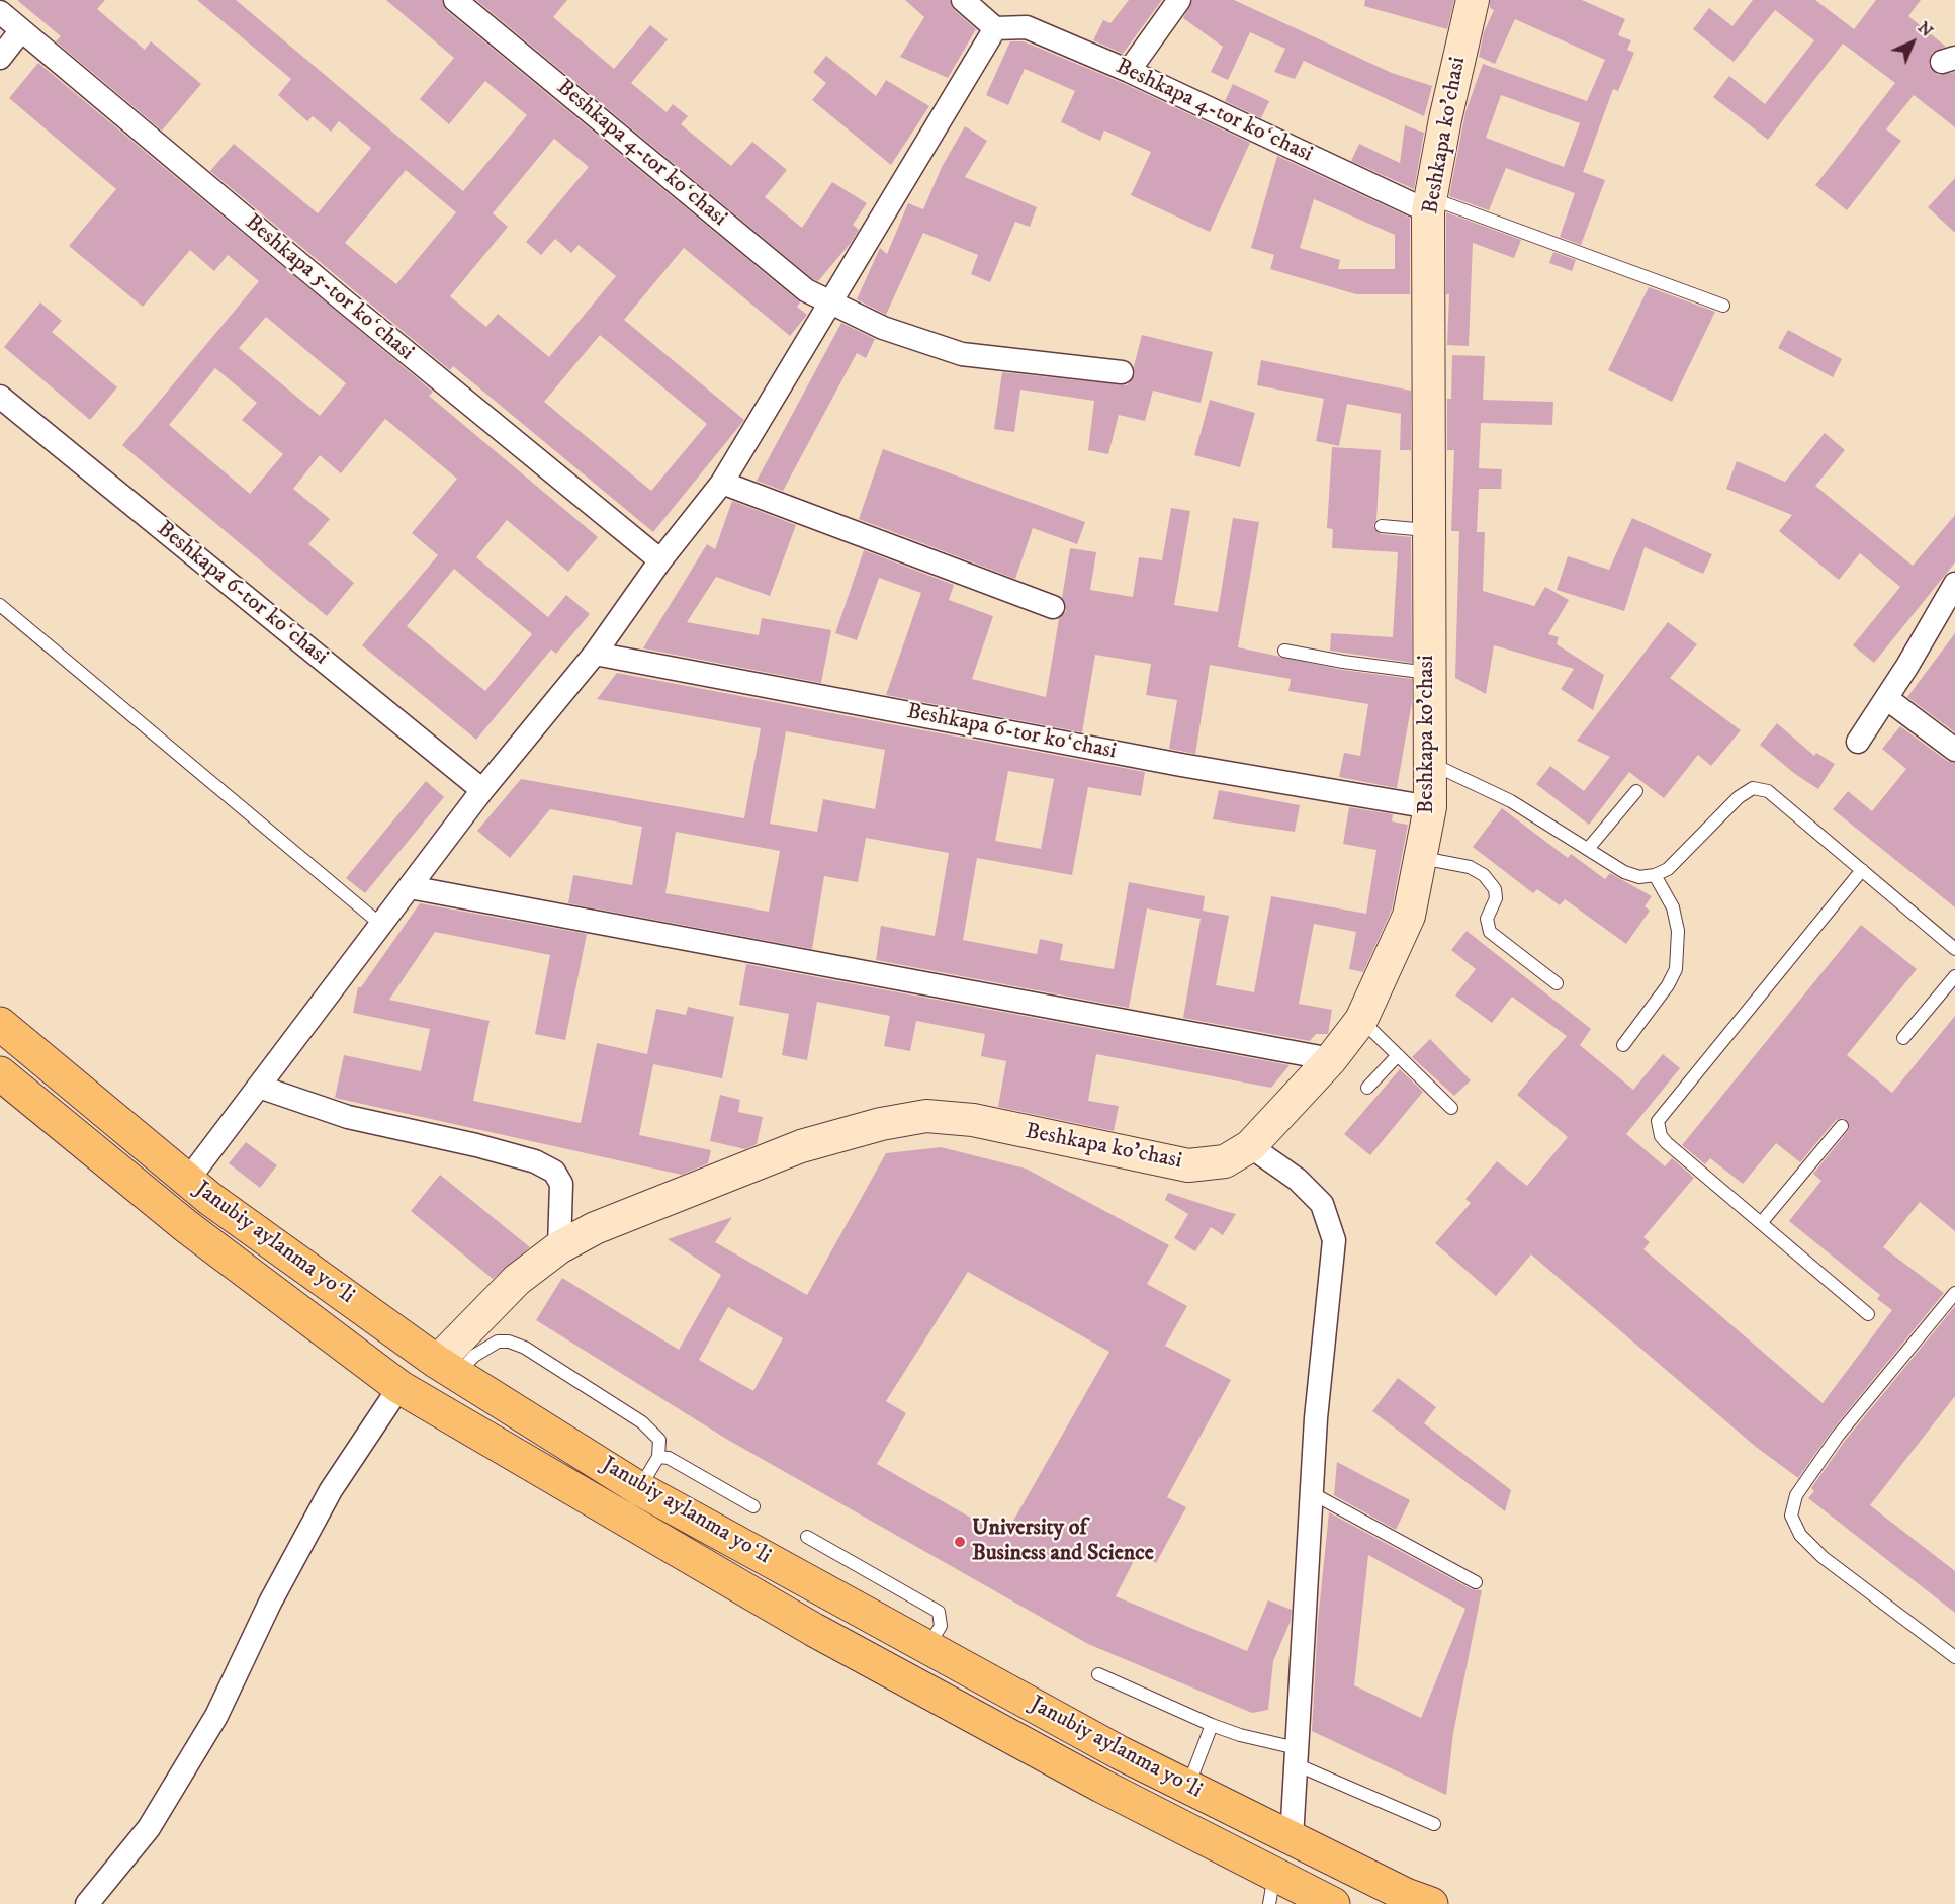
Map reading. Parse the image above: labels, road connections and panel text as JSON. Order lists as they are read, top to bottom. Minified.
{"streets":{"highway":["Janubiy aylanma yoʻli"],"street":["Beshkapa 4-tor koʻchasi","Beshkapa ko'chasi","Beshkapa 5-tor koʻchasi","Beshkapa 6-tor koʻchasi"]},"crossings":[["Beshkapa 4-tor koʻchasi","Beshkapa ko'chasi"],["Beshkapa ko'chasi","Beshkapa 6-tor koʻchasi"],["Beshkapa ko'chasi","Janubiy aylanma yoʻli"]],"places":["University of Business and Science"],"north":"top right"}
